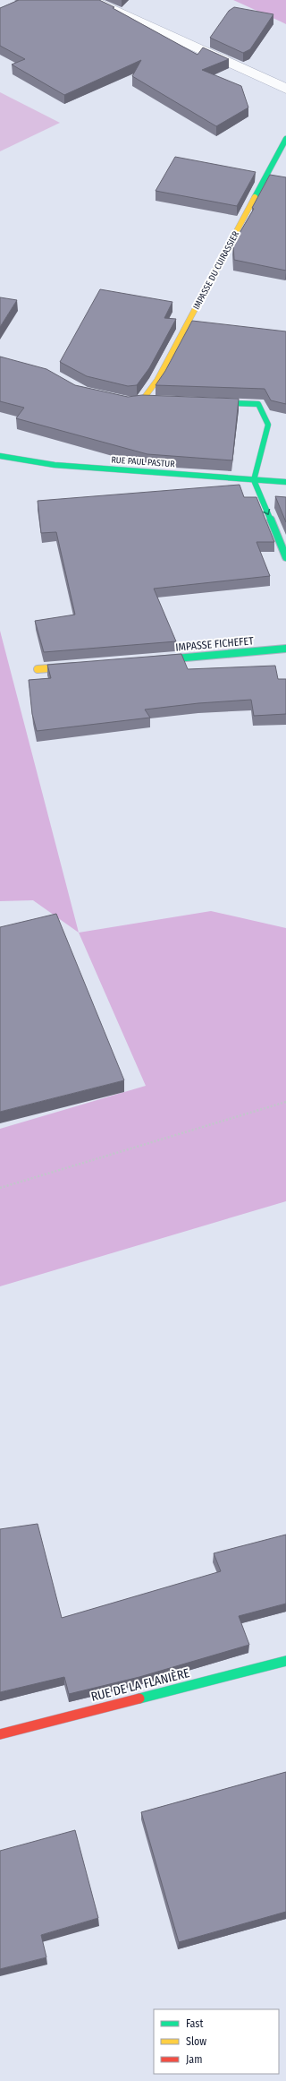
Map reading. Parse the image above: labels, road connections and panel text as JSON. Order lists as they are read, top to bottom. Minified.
{"streets":{"street":["IMPASSE DU CUIRASSIER","RUE PAUL PASTUR","IMPASSE FICHEFET","RUE DE LA FLANIÈRE"]},"legend":["Fast","Slow","Jam"]}
